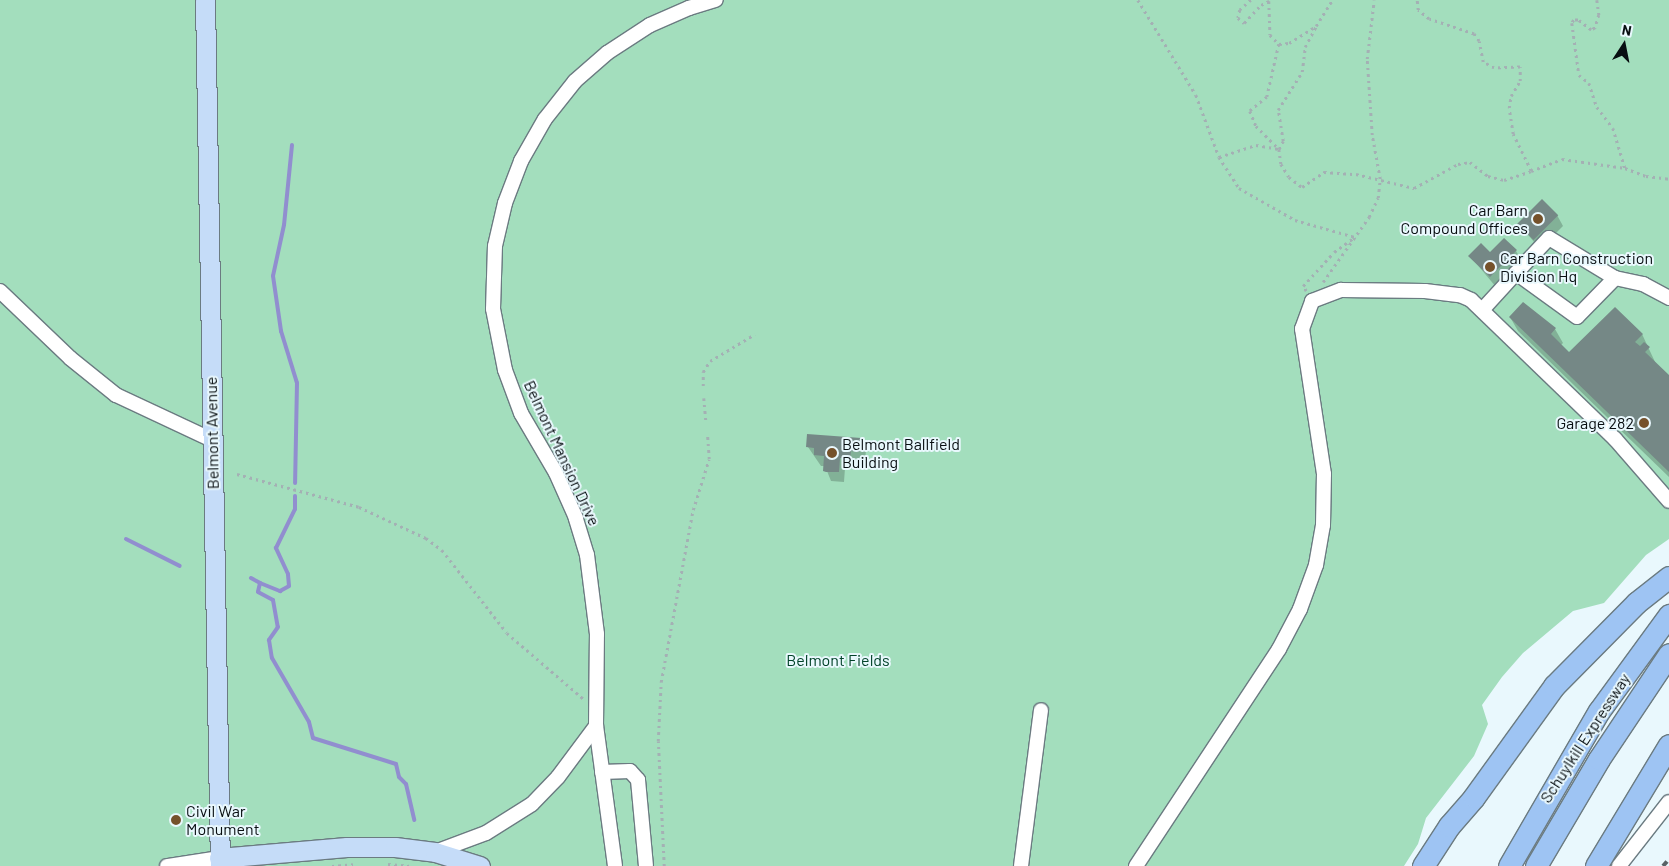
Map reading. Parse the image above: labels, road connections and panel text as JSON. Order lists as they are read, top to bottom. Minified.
{"streets":{"highway":["Schuylkill Expressway"],"main road":["Belmont Avenue"],"street":["Belmont Mansion Drive"]},"parks":["Belmont Fields"],"places":["Car Barn Compound Offices","Car Barn Construction Division Hq","Garage 282","Belmont Ballfield Building","Civil War Monument"],"north":"top"}
